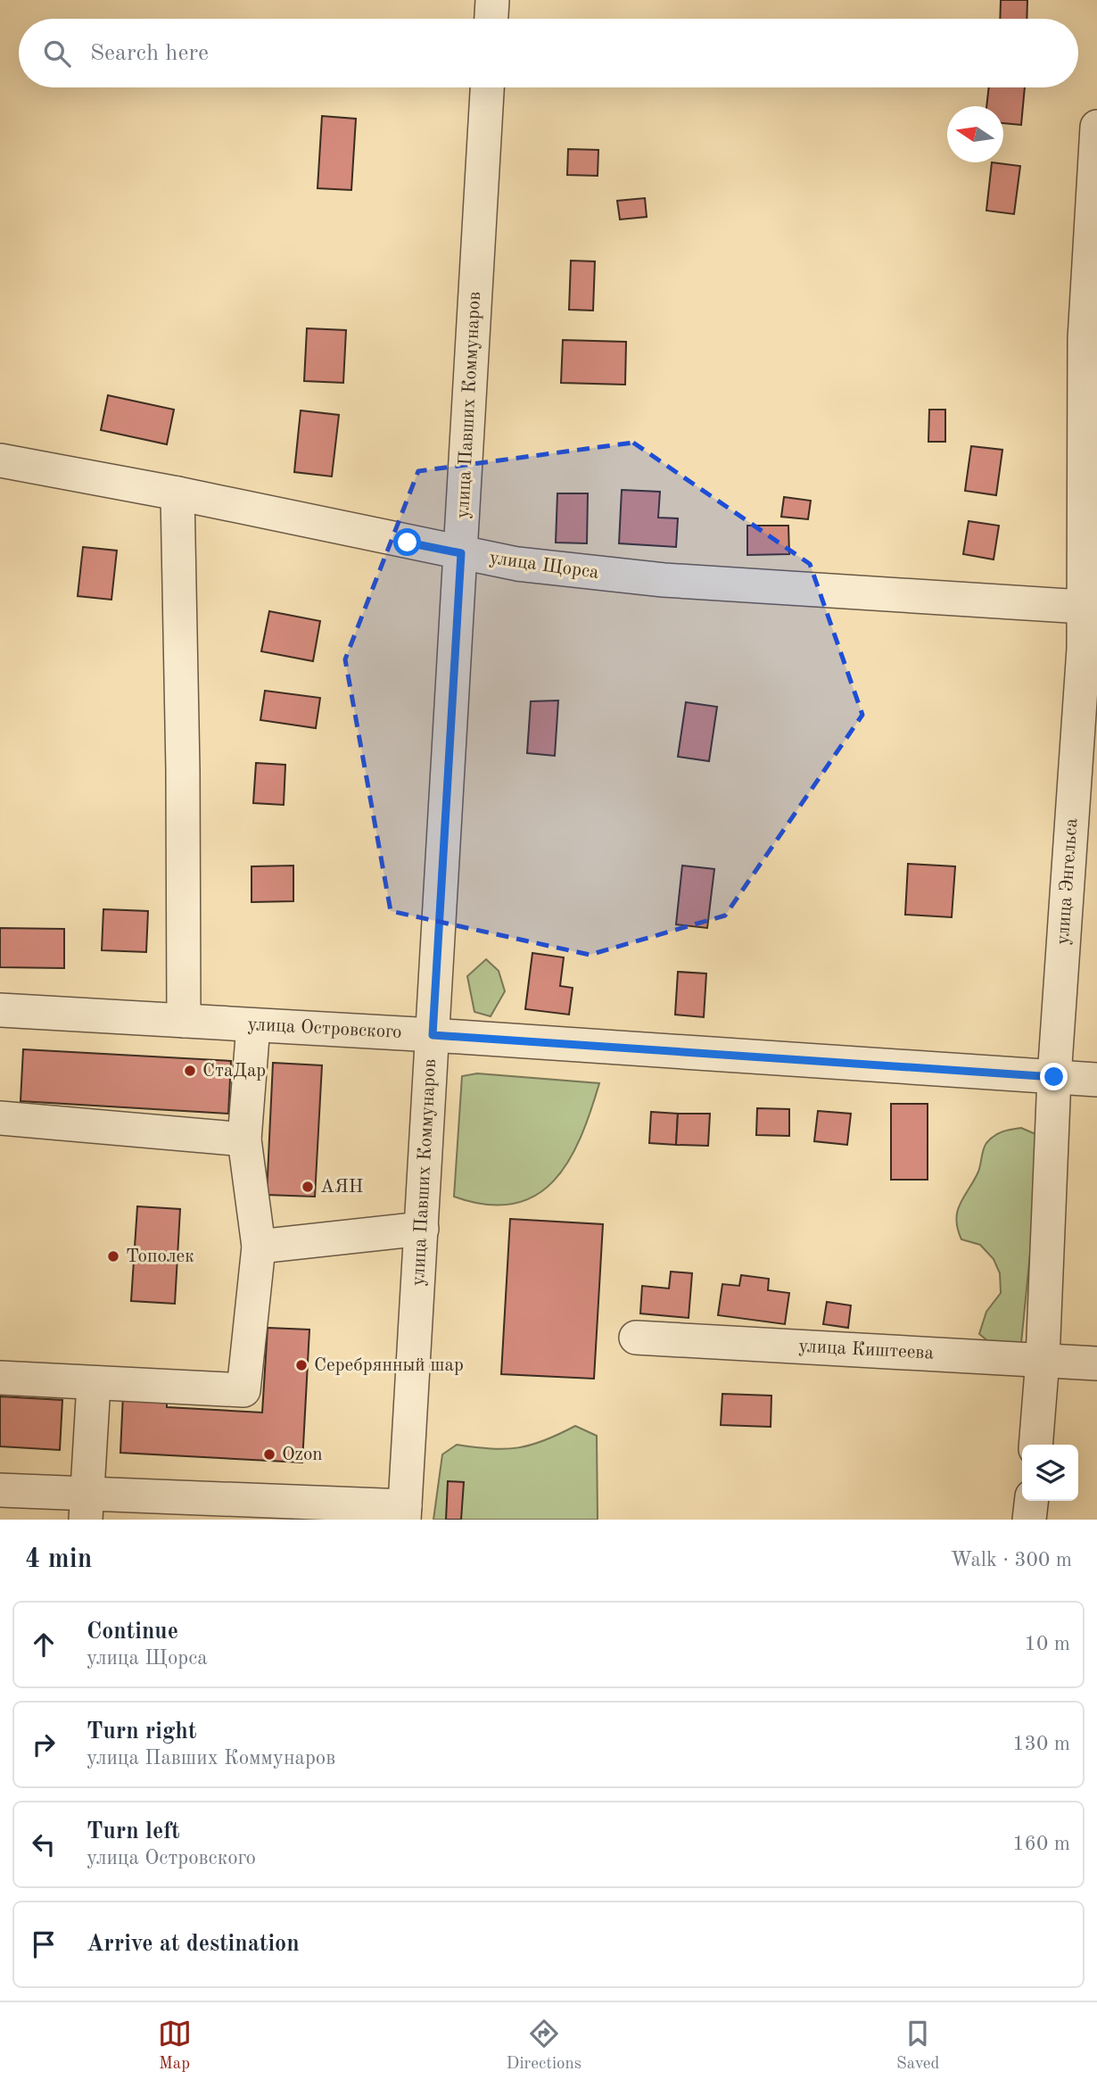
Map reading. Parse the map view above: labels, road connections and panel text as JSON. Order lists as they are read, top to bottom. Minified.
{"streets":{"street":["улица Павших Коммунаров","улица Щорса","улица Энгельса","улица Островского","улица Киштеева"]},"crossings":[["улица Павших Коммунаров","улица Щорса"],["улица Павших Коммунаров","улица Островского"],["улица Щорса","улица Энгельса"],["улица Энгельса","улица Островского"],["улица Энгельса","улица Киштеева"]],"places":["СтаДар","АЯН","Тополек","Серебрянный шар","Ozon"],"north":"left","page":{"search":"Search here","heading":["4 min","Walk · 300 m"],"list":[["Continue","улица Щорса","10 m"],["Turn right","улица Павших Коммунаров","130 m"],["Turn left","улица Островского","160 m"],"Arrive at destination"],"nav":["Map","Directions","Saved"]}}
